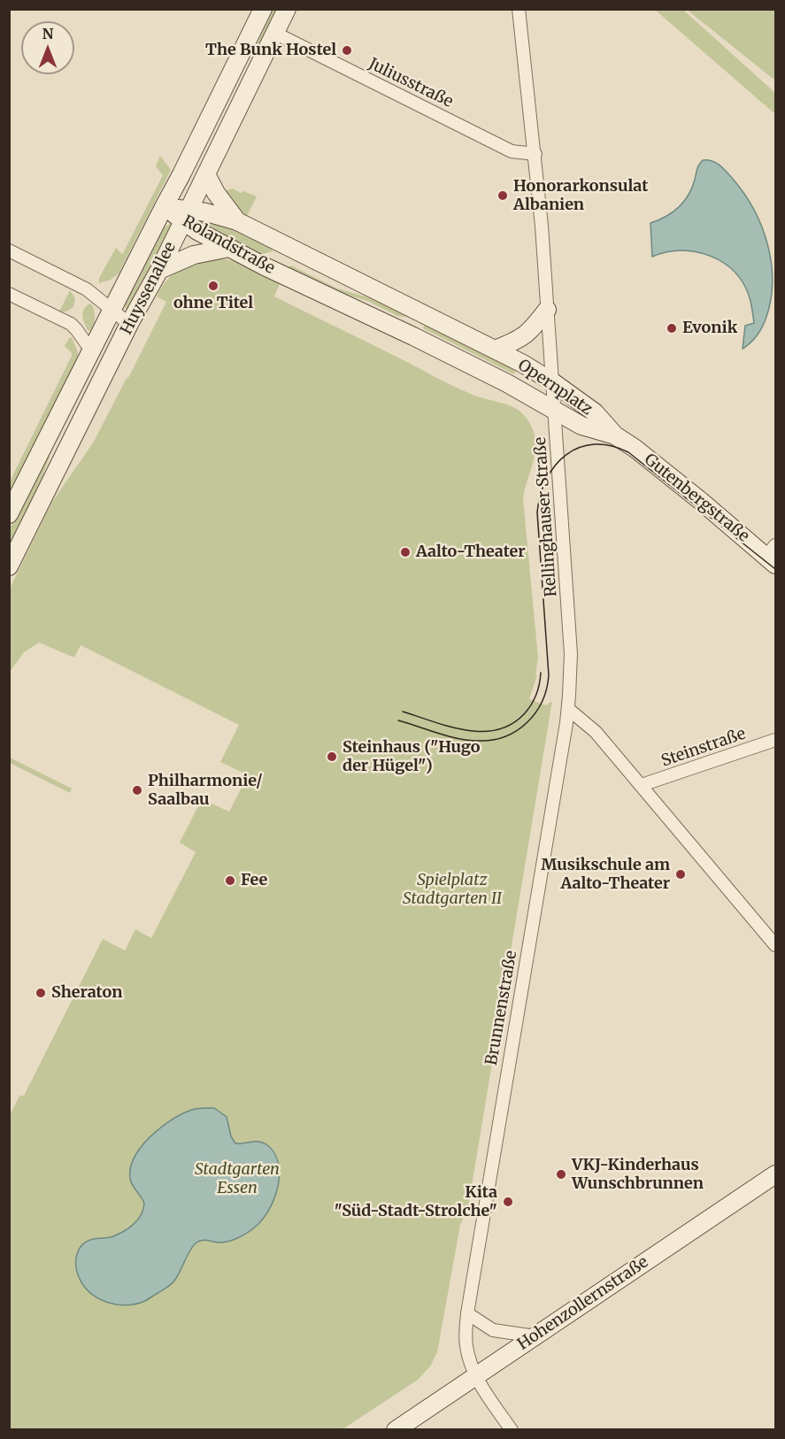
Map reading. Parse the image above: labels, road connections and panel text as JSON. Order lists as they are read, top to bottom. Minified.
{"streets":{"street":["Juliusstraße","Rolandstraße","Huyssenallee","Opernplatz","Gutenbergstraße","Rellinghauser Straße","Steinstraße","Brunnenstraße","Hohenzollernstraße"]},"crossings":[["Juliusstraße","Huyssenallee"],["Juliusstraße","Rellinghauser Straße"],["Rolandstraße","Huyssenallee"],["Rolandstraße","Opernplatz"],["Opernplatz","Gutenbergstraße"],["Opernplatz","Rellinghauser Straße"],["Rellinghauser Straße","Brunnenstraße"],["Brunnenstraße","Hohenzollernstraße"]],"parks":["Spielplatz Stadtgarten II","Stadtgarten Essen"],"places":["The Bunk Hostel","Honorarkonsulat Albanien","ohne Titel","Evonik","Aalto-Theater","Steinhaus (\"Hugo der Hügel\")","Philharmonie/ Saalbau","Musikschule am Aalto-Theater","Fee","Sheraton","VKJ-Kinderhaus Wunschbrunnen","Kita \"Süd-Stadt-Strolche\""],"north":"top"}
